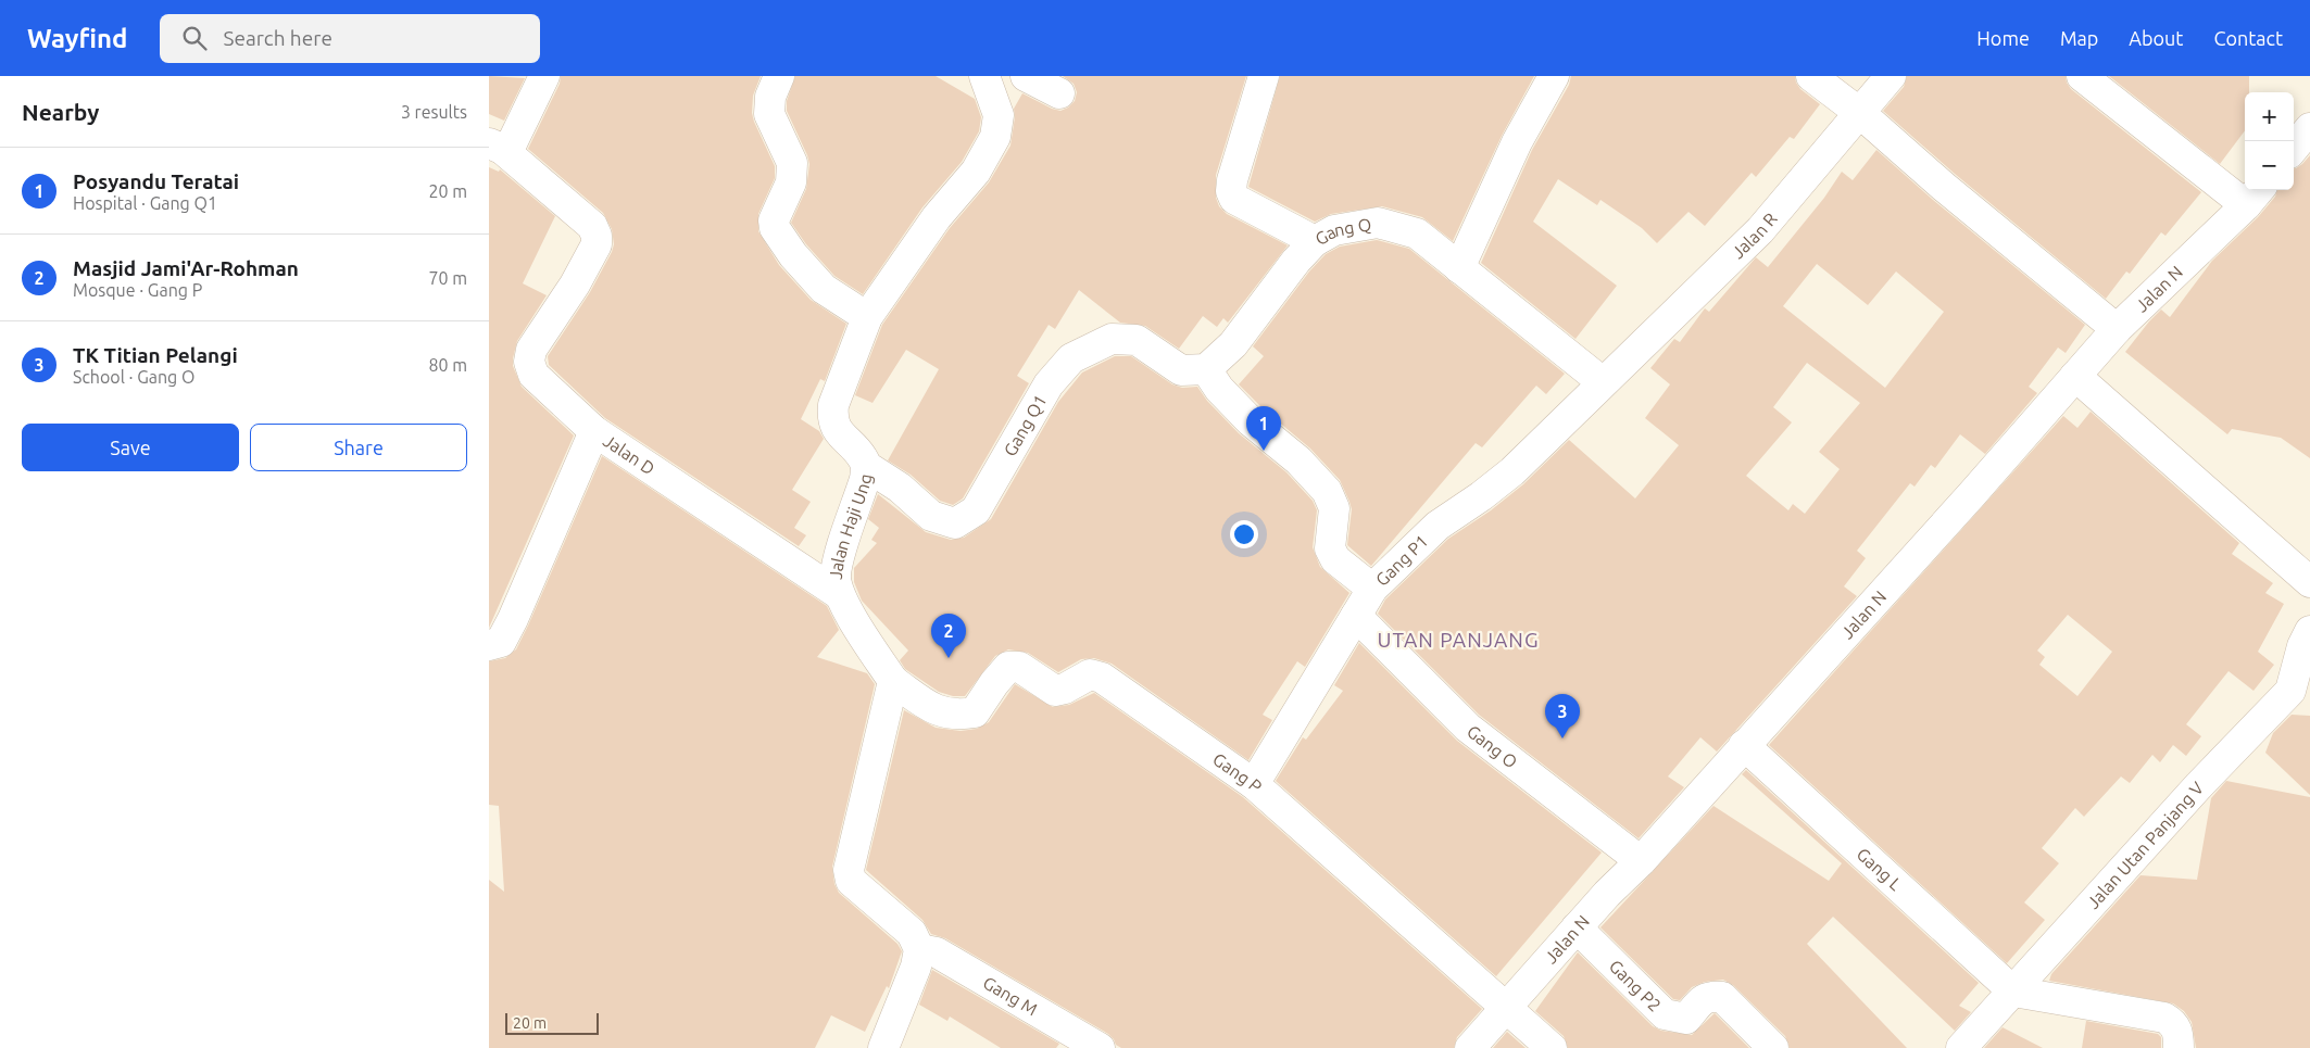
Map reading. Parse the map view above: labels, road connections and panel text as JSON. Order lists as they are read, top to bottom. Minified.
{"streets":{"street":["Gang Q","Jalan R","Jalan N","Gang Q1","Jalan D","Jalan Haji Ung","Gang P1","Gang O","Gang P","Jalan Utan Panjang V","Gang L","Gang P2","Gang M"]},"crossings":[["Gang Q","Jalan R"],["Gang Q","Gang P1"],["Jalan R","Gang P1"],["Jalan N","Gang O"],["Jalan N","Gang P"],["Jalan N","Gang L"],["Jalan N","Gang P2"],["Gang Q1","Jalan Haji Ung"],["Jalan D","Jalan Haji Ung"],["Jalan Haji Ung","Gang P"],["Gang P1","Gang O"],["Gang P1","Gang P"],["Jalan Utan Panjang V","Gang L"]],"districts":["UTAN PANJANG"],"scale_bar":"20 m","page":{"header":"Wayfind","search":"Search here","nav":["Home","Map","About","Contact"],"heading":["Nearby","3 results"],"map_buttons":["+","−"],"list":[{"mark":"1","name":"Posyandu Teratai","note":"Hospital · Gang Q1","value":"20 m"},{"mark":"2","name":"Masjid Jami'Ar-Rohman","note":"Mosque · Gang P","value":"70 m"},{"mark":"3","name":"TK Titian Pelangi","note":"School · Gang O","value":"80 m"}],"pins":["1","2","3"],"buttons":["Save","Share"],"scale":"20 m"}}
